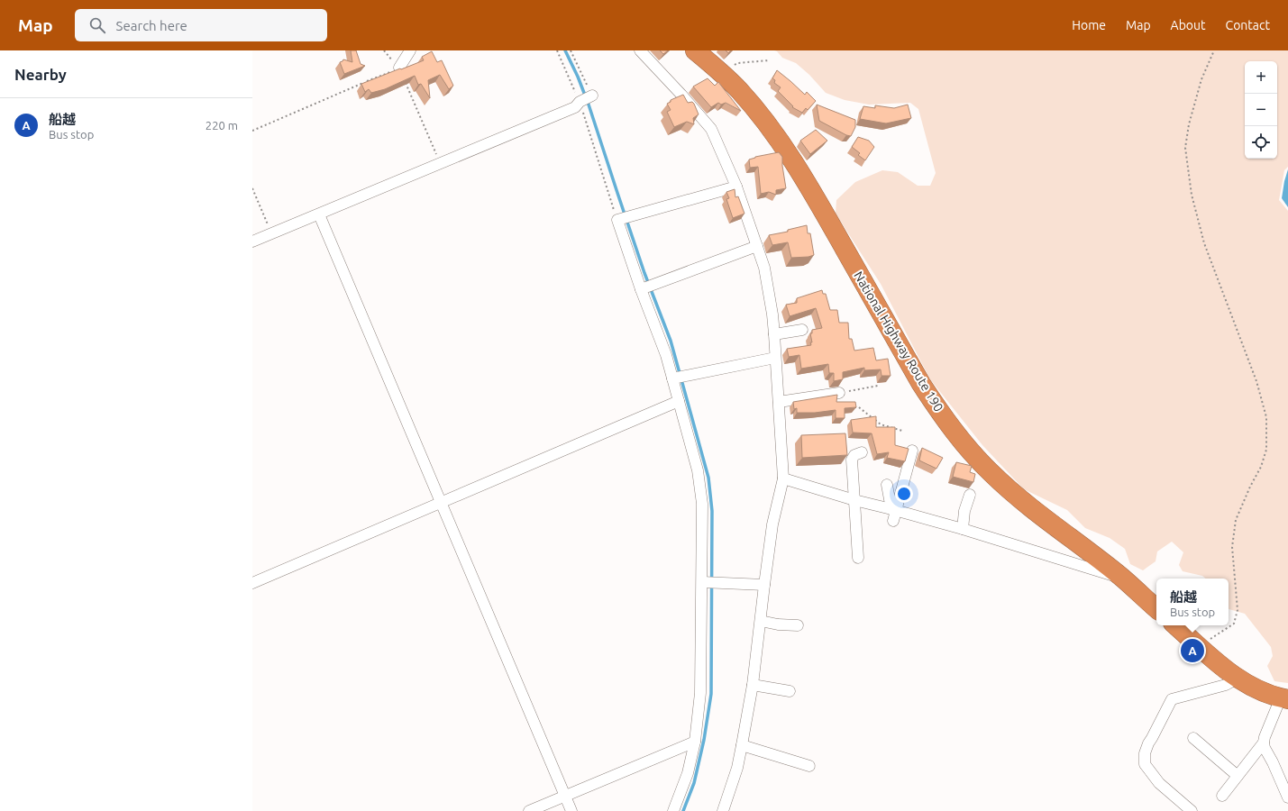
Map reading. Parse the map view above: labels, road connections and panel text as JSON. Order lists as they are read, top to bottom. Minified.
{"streets":{"highway":["National Highway Route 190"]},"page":{"header":"Map","search":"Search here","nav":["Home","Map","About","Contact"],"heading":"Nearby","map_buttons":["+","−"],"list":[{"mark":"A","name":"船越","note":"Bus stop","value":"220 m"}],"popup":["船越","Bus stop"],"pins":"A"}}
